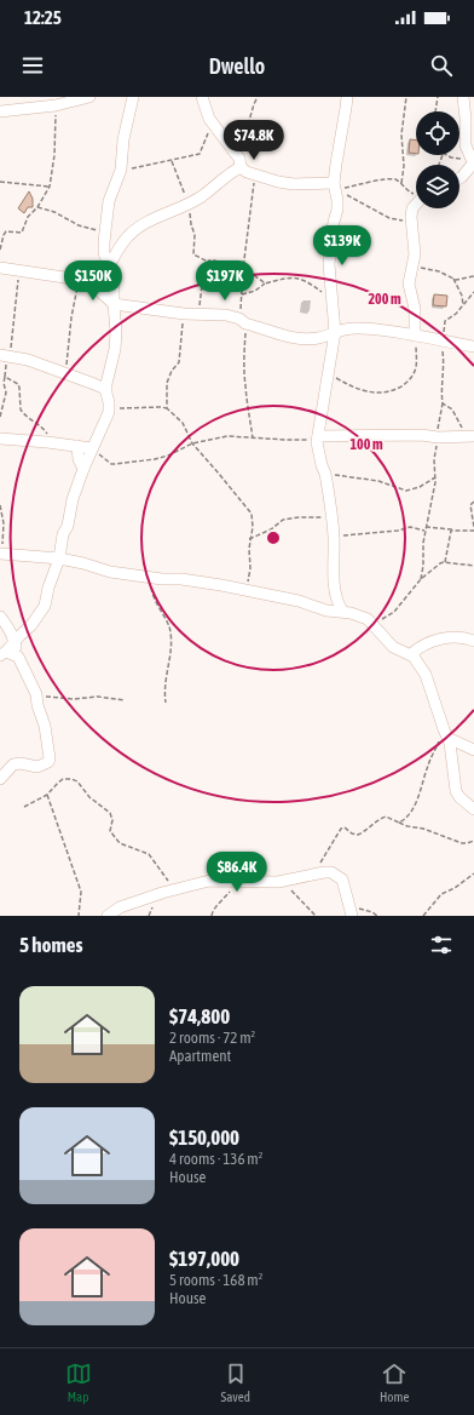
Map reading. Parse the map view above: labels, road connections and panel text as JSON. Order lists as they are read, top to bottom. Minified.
{"page":{"status":"12:25","header":"Dwello","price":["$74.8K","$139K","$150K","$197K","$86.4K"],"heading":"5 homes","list":[{"name":"$74,800","note":"2 rooms · 72 m² · Apartment"},{"name":"$150,000","note":"4 rooms · 136 m² · House"},{"name":"$197,000","note":"5 rooms · 168 m² · House"}],"tabs":["Map","Saved","Home"]},"rings":["200 m","100 m"]}
